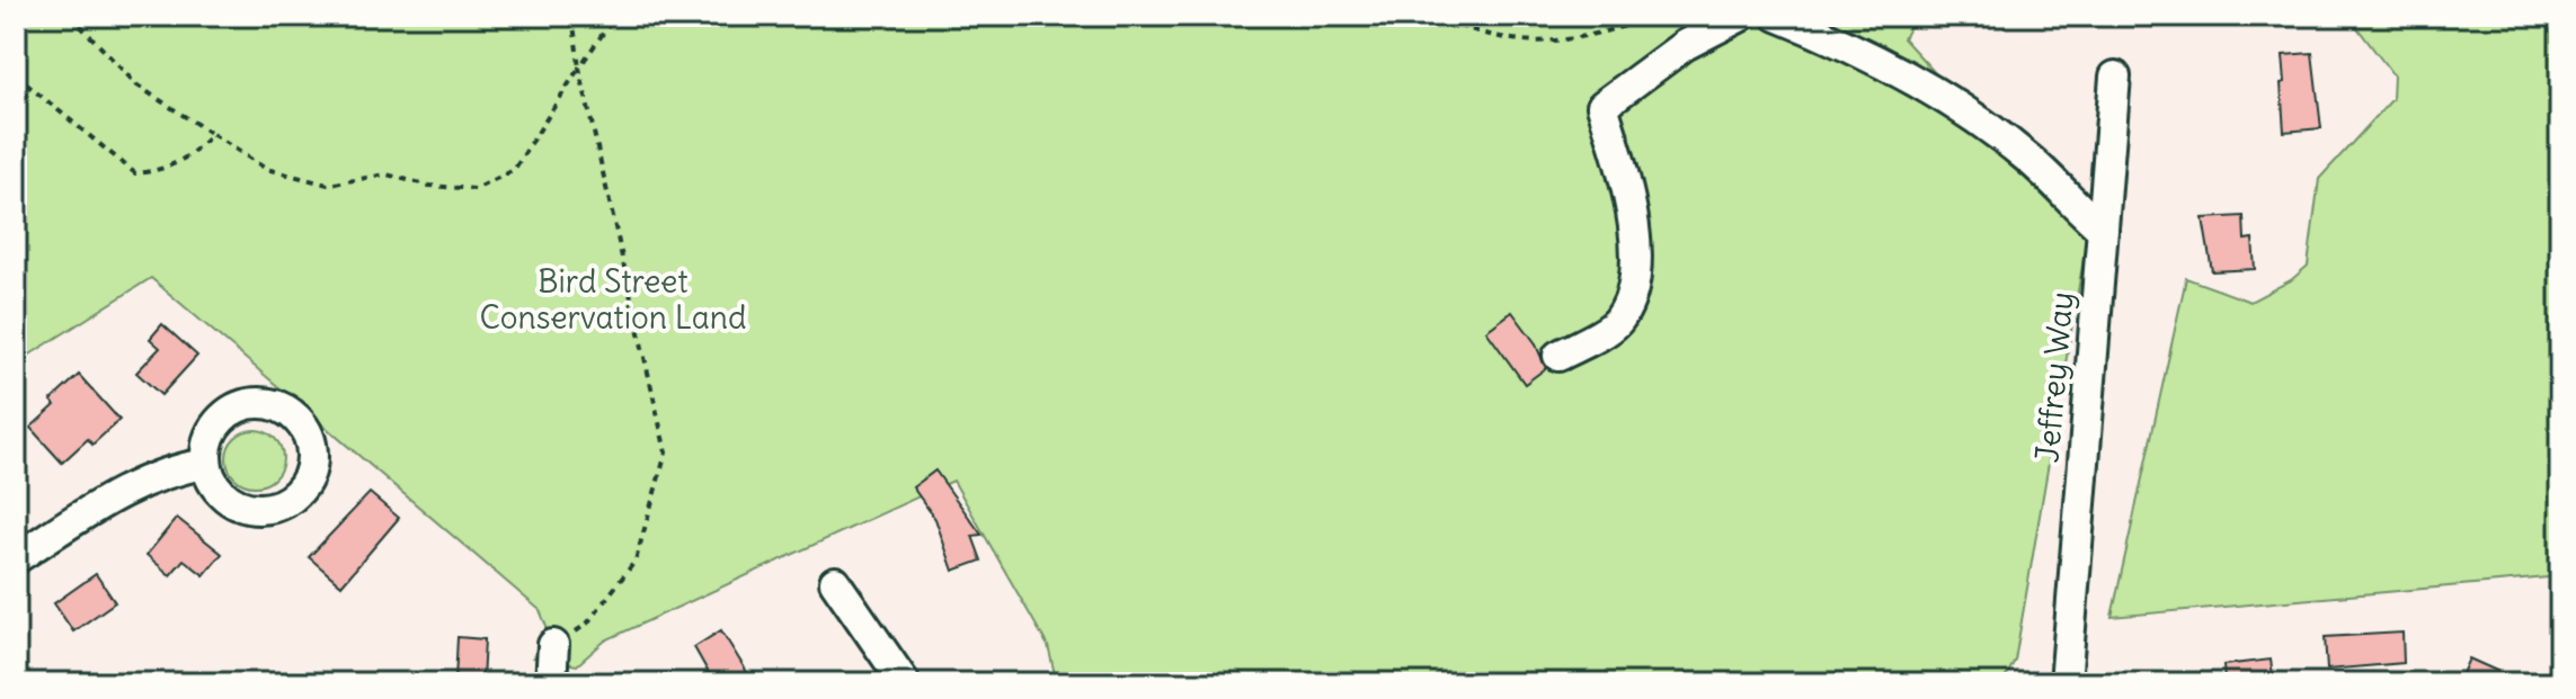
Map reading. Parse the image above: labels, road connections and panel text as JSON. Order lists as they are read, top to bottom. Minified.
{"streets":{"street":["Jeffrey Way"]},"parks":["Bird Street Conservation Land"]}
